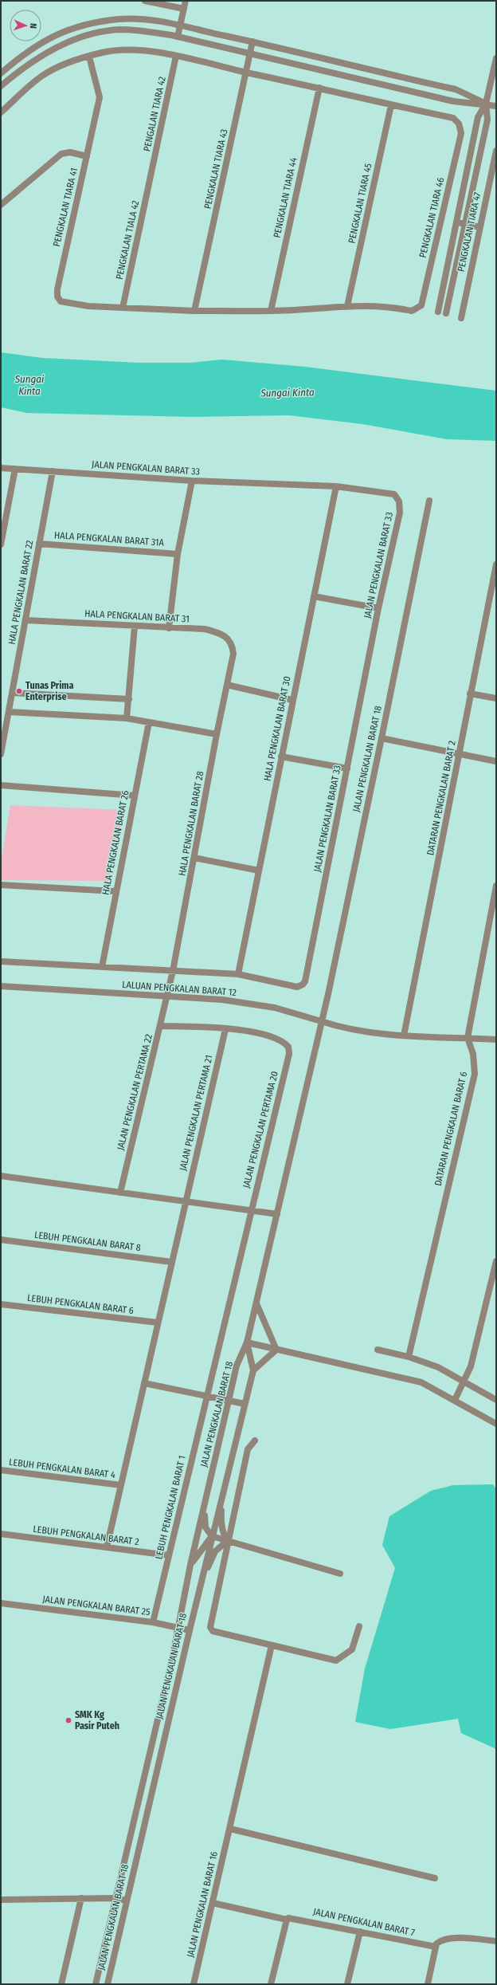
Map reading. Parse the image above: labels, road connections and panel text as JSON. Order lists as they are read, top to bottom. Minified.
{"streets":{"street":["PENGALAN TIARA 42","PENGKALAN TIARA 43","PENGKALAN TIARA 44","PENGKALAN TIARA 45","PENGKALAN TIARA 41","PENGKALAN TIARA 46","PENGKALAN TIARA 47","PENGKALAN TIALA 42","JALAN PENGKALAN BARAT 33","HALA PENGKALAN BARAT 31A","HALA PENGKALAN BARAT 22","HALA PENGKALAN BARAT 31","HALA PENGKALAN BARAT 30","JALAN PENGKALAN BARAT 18","DATARAN PENGKALAN BARAT 2","HALA PENGKALAN BARAT 28","HALA PENGKALAN BARAT 26","LALUAN PENGKALAN BARAT 12","JALAN PENGKALAN PERTAMA 22","JALAN PENGKALAN PERTAMA 21","DATARAN PENGKALAN BARAT 6","JALAN PENGKALAN PERTAMA 20","LEBUH PENGKALAN BARAT 8","LEBUH PENGKALAN BARAT 6","LEBUH PENGKALAN BARAT 4","LEBUH PENGKALAN BARAT 1","LEBUH PENGKALAN BARAT 2","JALAN PENGKALAN BARAT 25","JALAN PENGKALAN BARAT 16","JALAN PENGKALAN BARAT 7"]},"crossings":[["PENGALAN TIARA 42","PENGKALAN TIALA 42"],["PENGKALAN TIARA 43","PENGKALAN TIARA 41"],["PENGKALAN TIARA 44","PENGKALAN TIARA 41"],["PENGKALAN TIARA 45","PENGKALAN TIARA 41"],["PENGKALAN TIARA 45","PENGKALAN TIARA 46"],["PENGKALAN TIARA 41","PENGKALAN TIARA 46"],["PENGKALAN TIARA 41","PENGKALAN TIALA 42"],["JALAN PENGKALAN BARAT 33","HALA PENGKALAN BARAT 22"],["JALAN PENGKALAN BARAT 33","HALA PENGKALAN BARAT 30"],["HALA PENGKALAN BARAT 31A","HALA PENGKALAN BARAT 22"],["HALA PENGKALAN BARAT 22","HALA PENGKALAN BARAT 31"],["HALA PENGKALAN BARAT 31","HALA PENGKALAN BARAT 28"],["JALAN PENGKALAN BARAT 18","LALUAN PENGKALAN BARAT 12"],["JALAN PENGKALAN BARAT 18","JALAN PENGKALAN BARAT 25"],["DATARAN PENGKALAN BARAT 2","LALUAN PENGKALAN BARAT 12"],["HALA PENGKALAN BARAT 28","LALUAN PENGKALAN BARAT 12"],["HALA PENGKALAN BARAT 28","JALAN PENGKALAN PERTAMA 22"],["LALUAN PENGKALAN BARAT 12","JALAN PENGKALAN PERTAMA 22"],["LALUAN PENGKALAN BARAT 12","DATARAN PENGKALAN BARAT 6"],["JALAN PENGKALAN PERTAMA 21","JALAN PENGKALAN PERTAMA 20"],["JALAN PENGKALAN PERTAMA 20","LEBUH PENGKALAN BARAT 1"],["LEBUH PENGKALAN BARAT 1","LEBUH PENGKALAN BARAT 2"],["LEBUH PENGKALAN BARAT 1","JALAN PENGKALAN BARAT 25"],["JALAN PENGKALAN BARAT 16","JALAN PENGKALAN BARAT 7"]],"water":["Sungai Kinta"],"places":["Tunas Prima Enterprise","SMK Kg Pasir Puteh"],"north":"right"}
